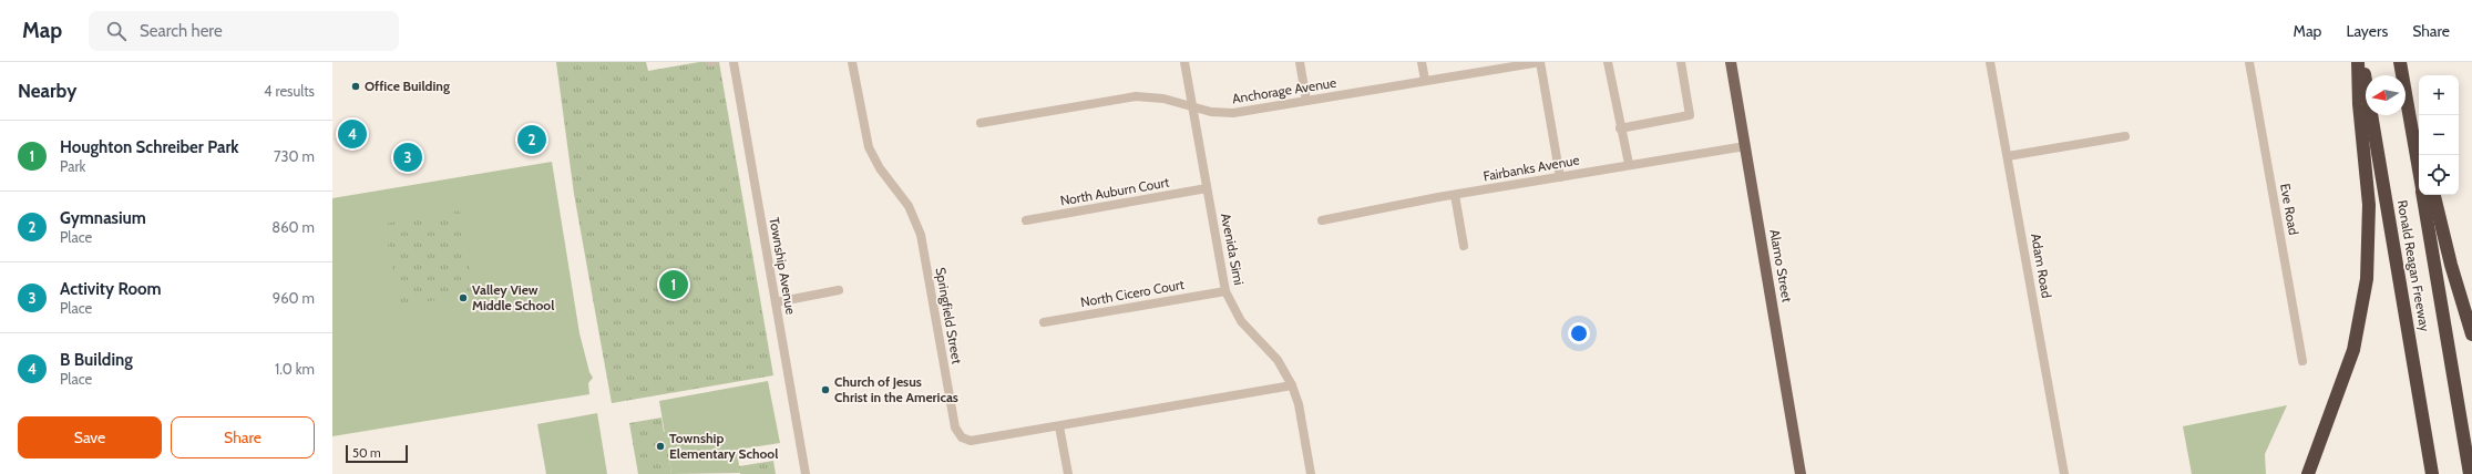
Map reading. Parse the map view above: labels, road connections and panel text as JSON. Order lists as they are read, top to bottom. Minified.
{"streets":{"highway":["Ronald Reagan Freeway"],"main road":["Alamo Street"],"street":["Anchorage Avenue","Fairbanks Avenue","North Auburn Court","Eve Road","Avenida Simi","Township Avenue","Adam Road","North Cicero Court","Springfield Street"]},"crossings":[["Anchorage Avenue","Avenida Simi"],["Fairbanks Avenue","Alamo Street"],["North Auburn Court","Avenida Simi"],["Avenida Simi","North Cicero Court"],["Avenida Simi","Springfield Street"]],"places":["Office Building","Valley View Middle School","Church of Jesus Christ in the Americas","Township Elementary School"],"scale_bar":"50 m","north":"left","page":{"header":"Map","search":"Search here","nav":["Map","Layers","Share"],"heading":["Nearby","4 results"],"map_buttons":["+","−"],"pins":["4","2","3","1"],"list":[{"mark":"1","name":"Houghton Schreiber Park","note":"Park","value":"730 m"},{"mark":"2","name":"Gymnasium","note":"Place","value":"860 m"},{"mark":"3","name":"Activity Room","note":"Place","value":"960 m"},{"mark":"4","name":"B Building","note":"Place","value":"1.0 km"}],"buttons":["Save","Share"],"scale":"50 m"}}
